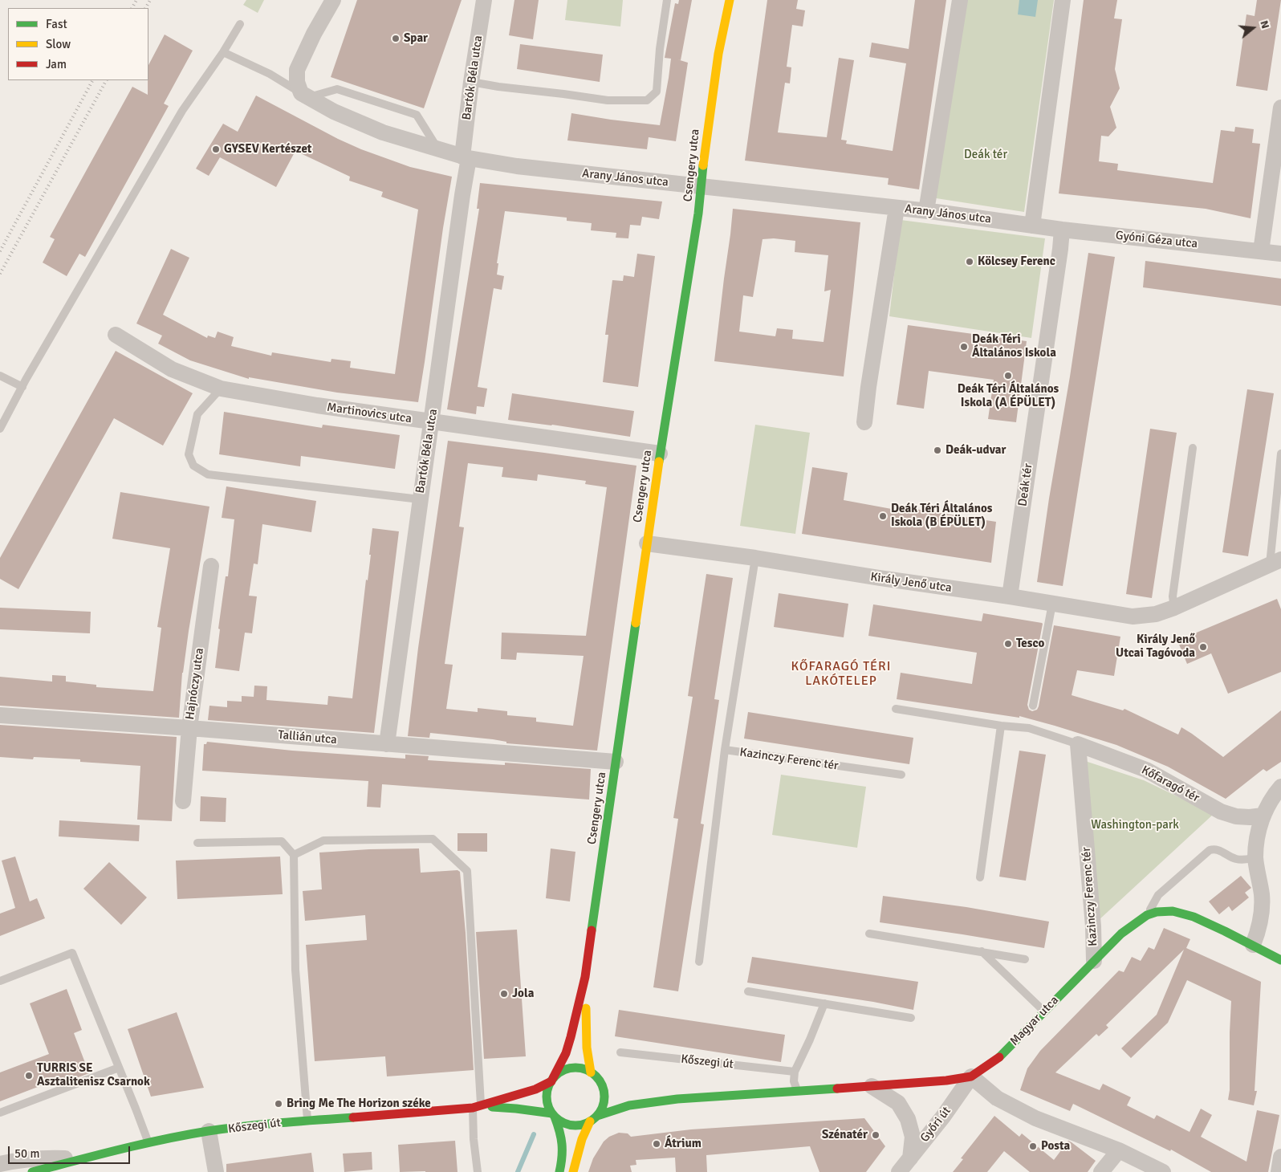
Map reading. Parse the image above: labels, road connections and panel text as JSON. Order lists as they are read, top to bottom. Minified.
{"streets":{"main road":["Csengery utca","Magyar utca","Kőszegi út"],"street":["Bartók Béla utca","Arany János utca","Gyóni Géza utca","Martinovics utca","Deák tér","Király Jenő utca","Hajnóczy utca","Tallián utca","Kazinczy Ferenc tér","Kőfaragó tér","Győri út"]},"crossings":[["Bartók Béla utca","Arany János utca"],["Bartók Béla utca","Martinovics utca"],["Bartók Béla utca","Tallián utca"],["Csengery utca","Arany János utca"],["Csengery utca","Martinovics utca"],["Csengery utca","Király Jenő utca"],["Csengery utca","Tallián utca"],["Csengery utca","Kőszegi út"],["Arany János utca","Gyóni Géza utca"],["Gyóni Géza utca","Deák tér"],["Deák tér","Király Jenő utca"],["Hajnóczy utca","Tallián utca"],["Kazinczy Ferenc tér","Kőfaragó tér"],["Kazinczy Ferenc tér","Magyar utca"],["Magyar utca","Győri út"]],"districts":["KŐFARAGÓ TÉRI LAKÓTELEP"],"parks":["Deák tér","Washington-park"],"places":["Spar","GYSEV Kertészet","Kölcsey Ferenc","Deák Téri Általános Iskola","Deák Téri Általános Iskola (A ÉPÜLET)","Deák-udvar","Deák Téri Általános Iskola (B ÉPÜLET)","Tesco","Király Jenő Utcai Tagóvoda","Jola","TURRIS SE Asztalitenisz Csarnok","Bring Me The Horizon széke","Szénatér","Átrium","Posta"],"legend":["Fast","Slow","Jam"],"scale_bar":"50 m","north":"right"}
